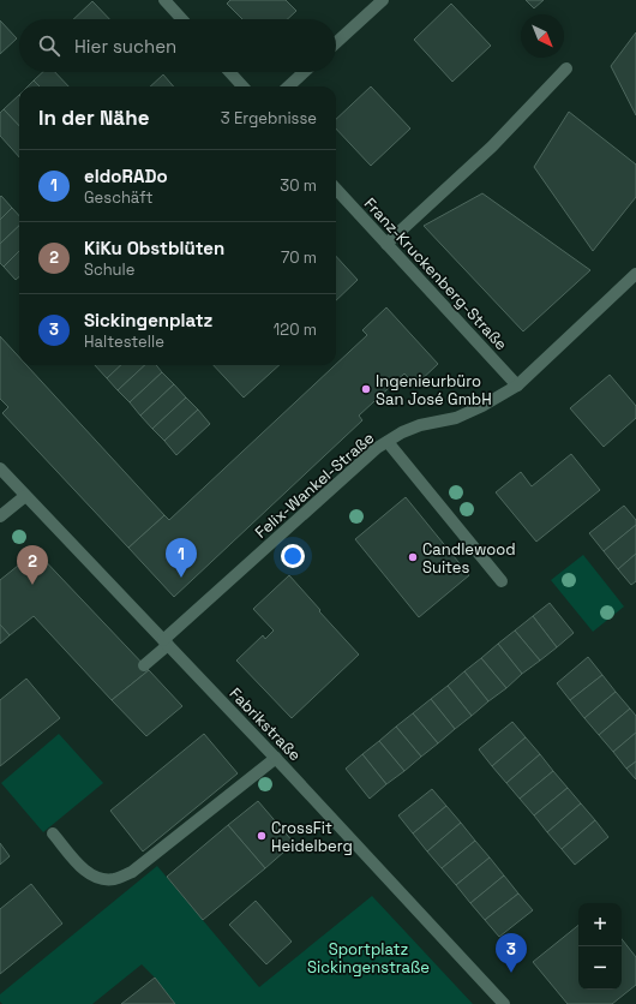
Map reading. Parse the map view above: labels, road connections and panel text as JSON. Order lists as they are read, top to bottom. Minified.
{"streets":{"street":["Franz-Kruckenberg-Straße","Felix-Wankel-Straße","Fabrikstraße"]},"crossings":[["Franz-Kruckenberg-Straße","Felix-Wankel-Straße"],["Felix-Wankel-Straße","Fabrikstraße"]],"parks":["Sportplatz Sickingenstraße"],"places":["Ingenieurbüro San José GmbH","Candlewood Suites","CrossFit Heidelberg"],"north":"bottom right","page":{"search":"Hier suchen","heading":["In der Nähe","3 Ergebnisse"],"list":[{"mark":"1","name":"eldoRADo","note":"Geschäft","value":"30 m"},{"mark":"2","name":"KiKu Obstblüten","note":"Schule","value":"70 m"},{"mark":"3","name":"Sickingenplatz","note":"Haltestelle","value":"120 m"}],"pins":["1","2","3"],"map_buttons":["+","−"]}}
